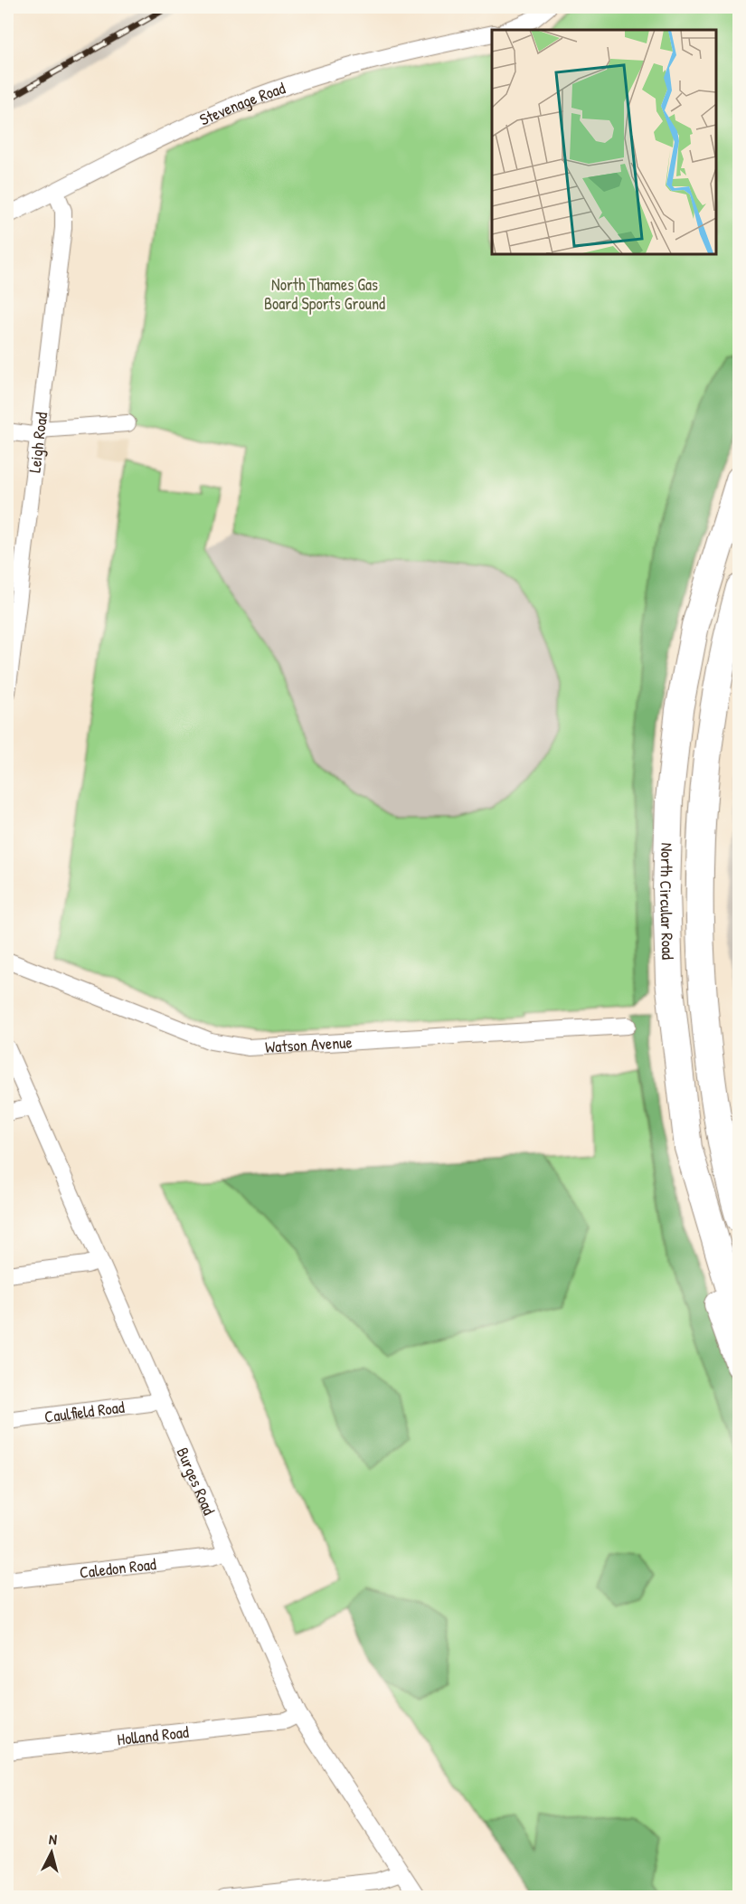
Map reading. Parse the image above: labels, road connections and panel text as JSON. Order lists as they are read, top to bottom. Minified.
{"streets":{"highway":["North Circular Road"],"street":["Stevenage Road","Leigh Road","Watson Avenue","Caulfield Road","Burges Road","Caledon Road","Holland Road"]},"crossings":[["Stevenage Road","Leigh Road"],["Caulfield Road","Burges Road"],["Burges Road","Caledon Road"],["Burges Road","Holland Road"]],"parks":["North Thames Gas Board Sports Ground"],"north":"top"}
